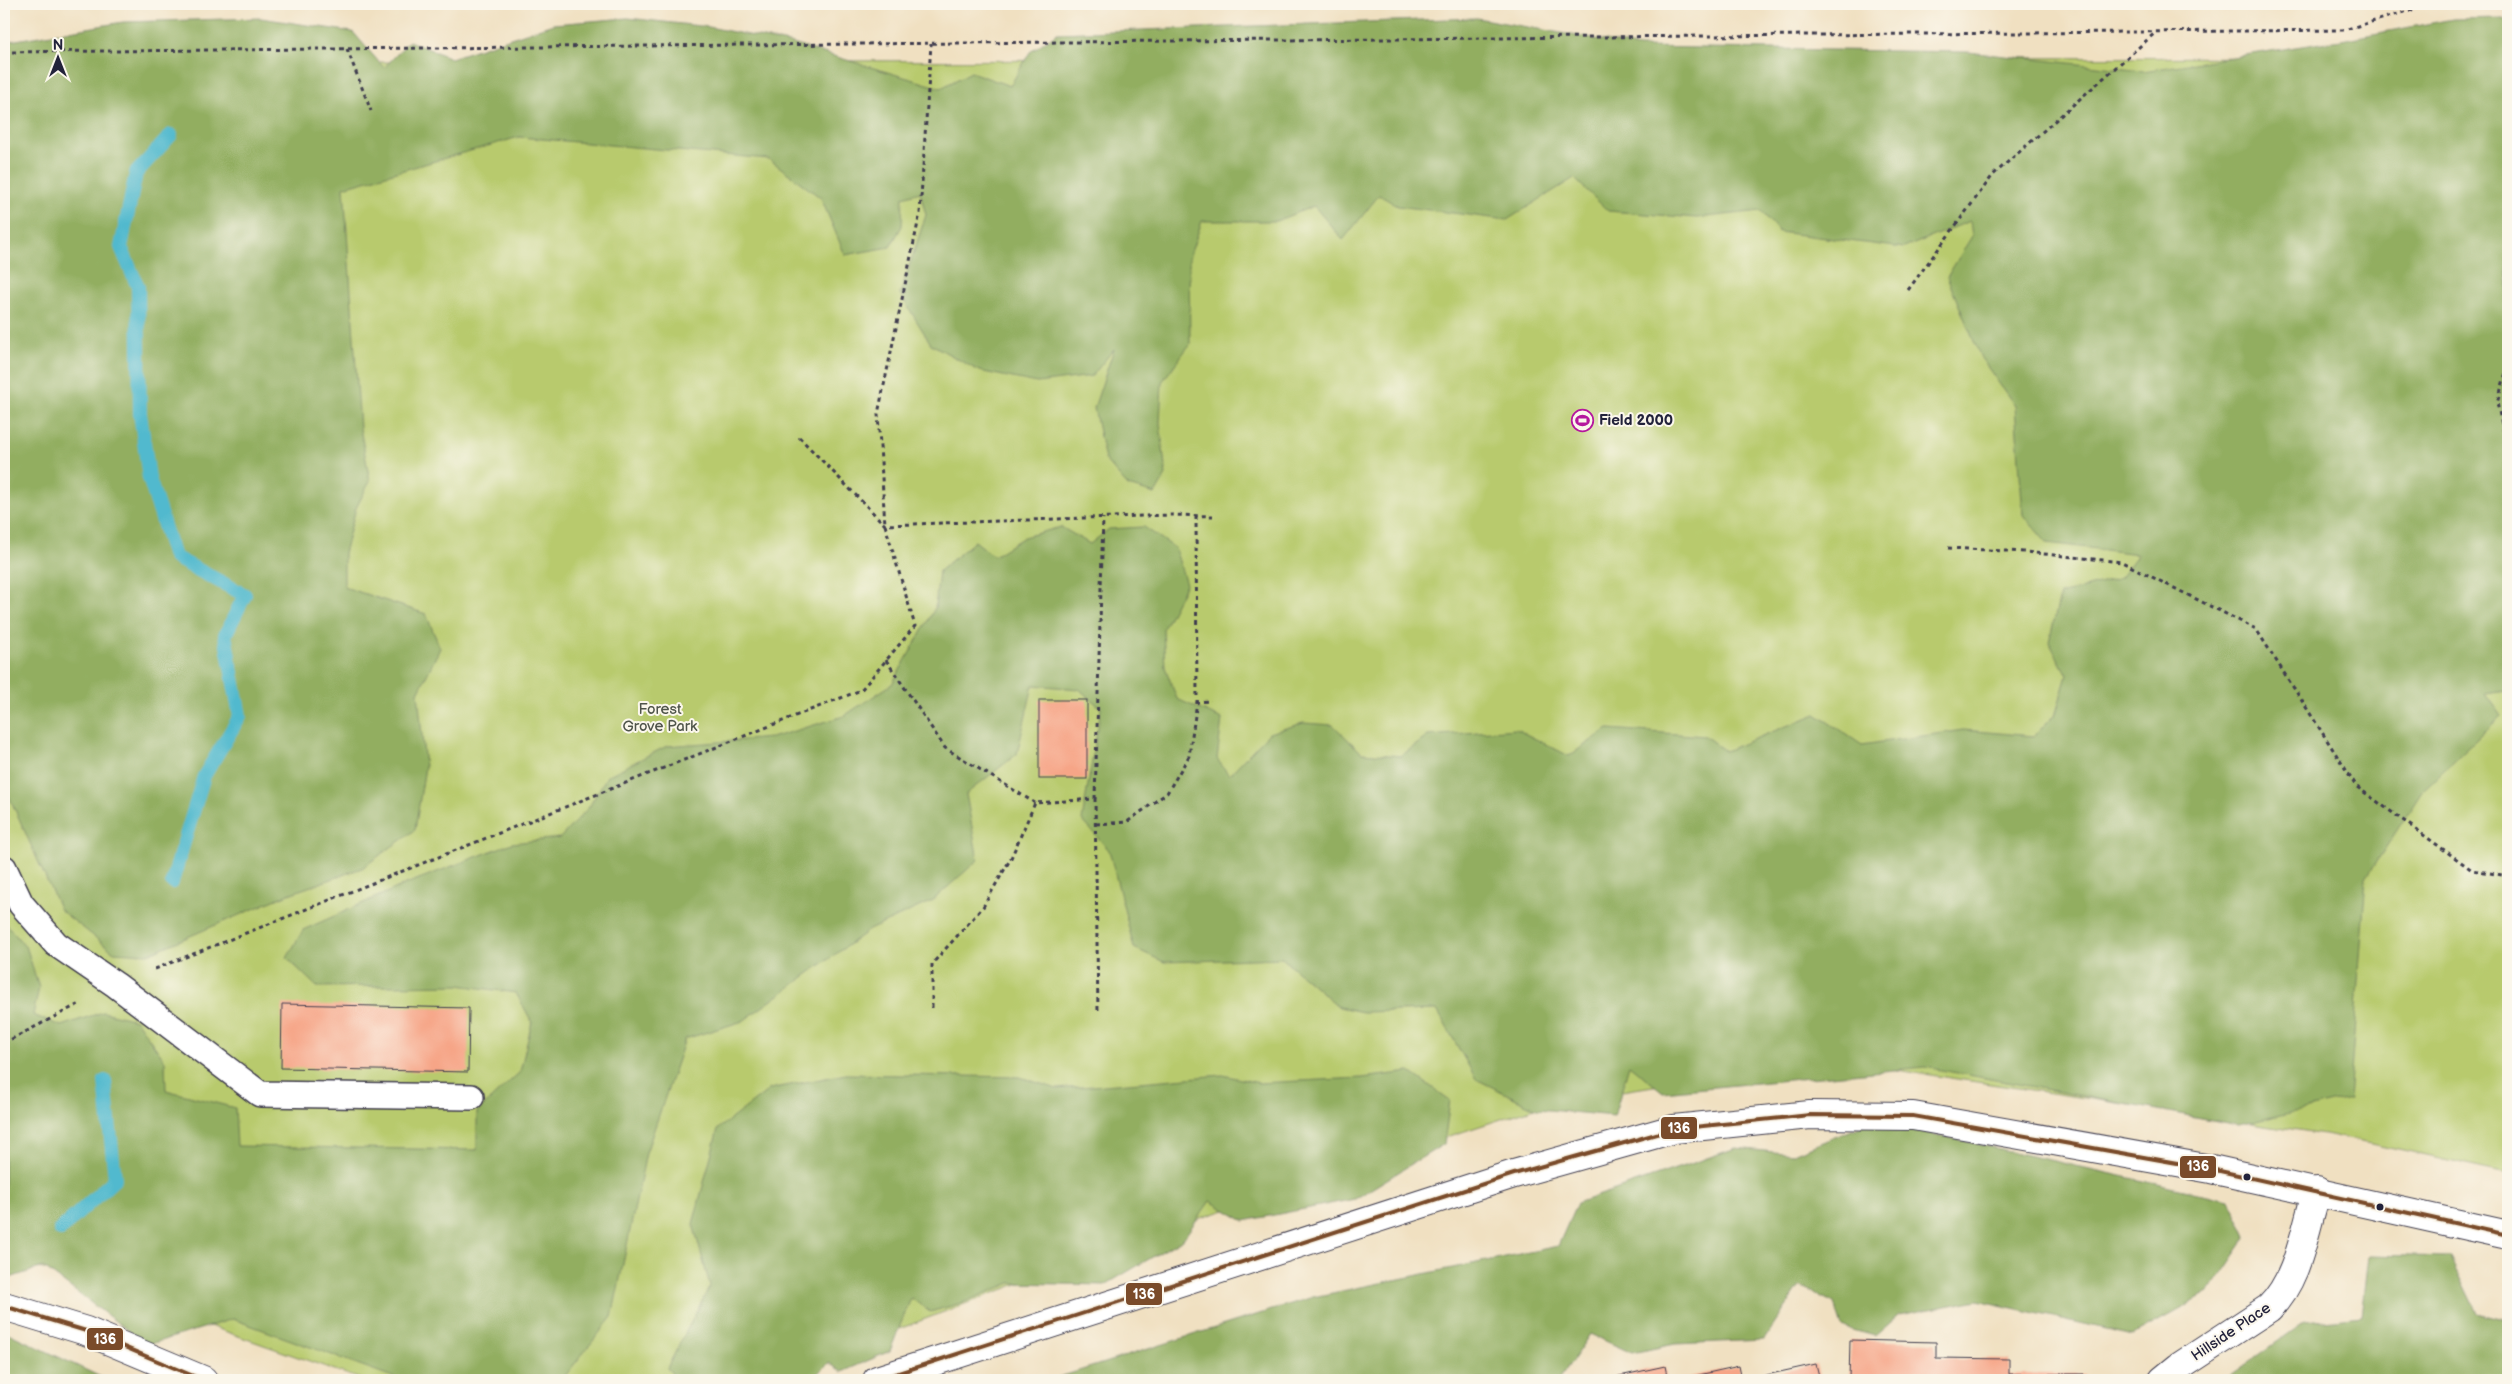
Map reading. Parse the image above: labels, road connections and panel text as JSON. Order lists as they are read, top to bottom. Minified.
{"streets":{"street":["Hillside Place"]},"parks":["Forest Grove Park"],"places":{"sports":["Field 2000"]},"lines":["transit line 136"],"north":"top"}
